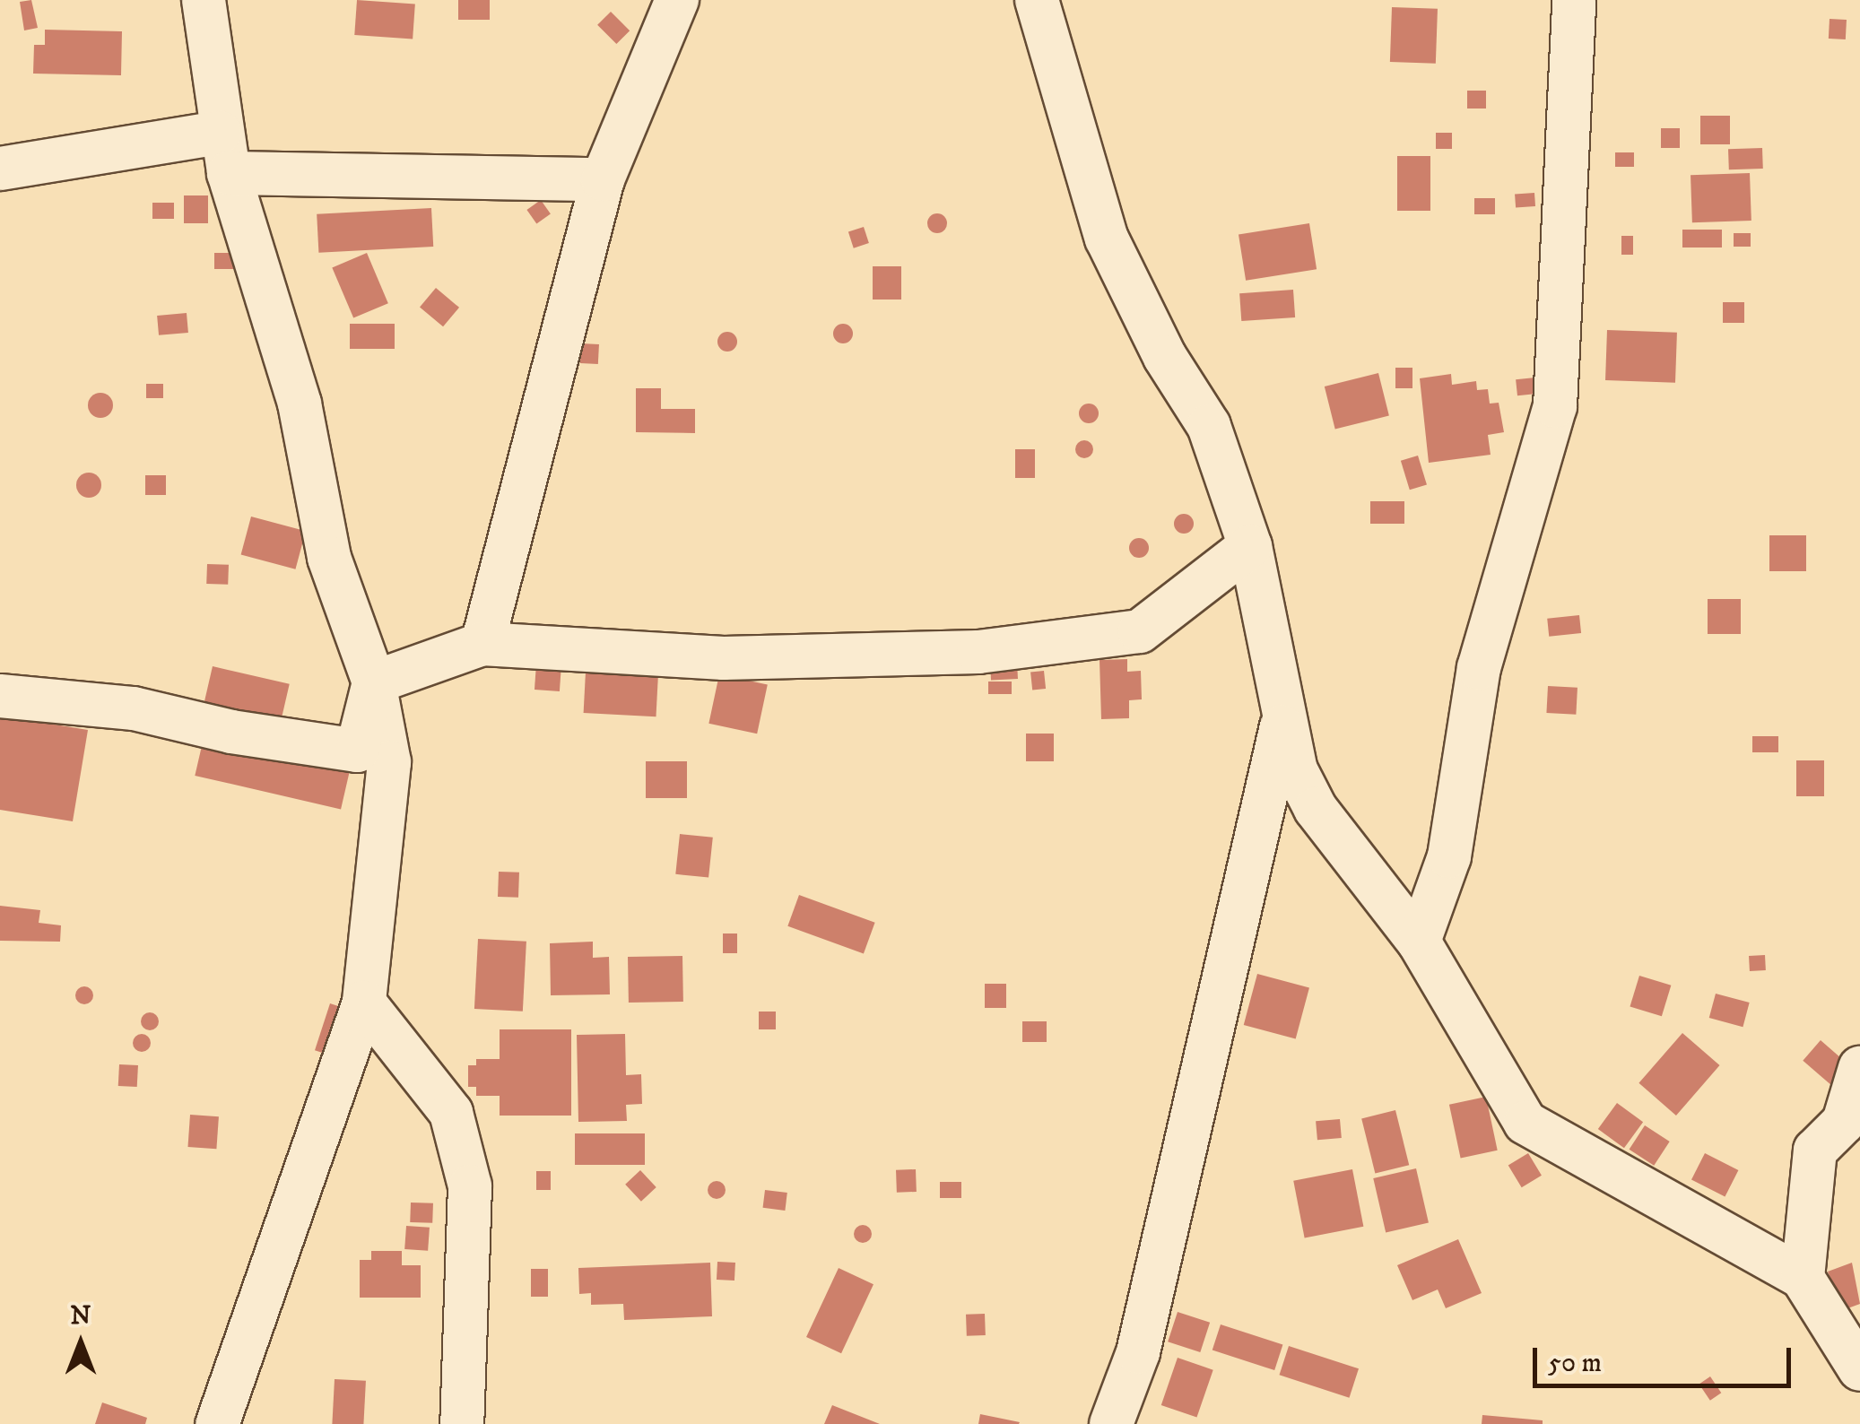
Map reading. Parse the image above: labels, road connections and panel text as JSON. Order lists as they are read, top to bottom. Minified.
{"scale_bar":"50 m","north":"top"}
